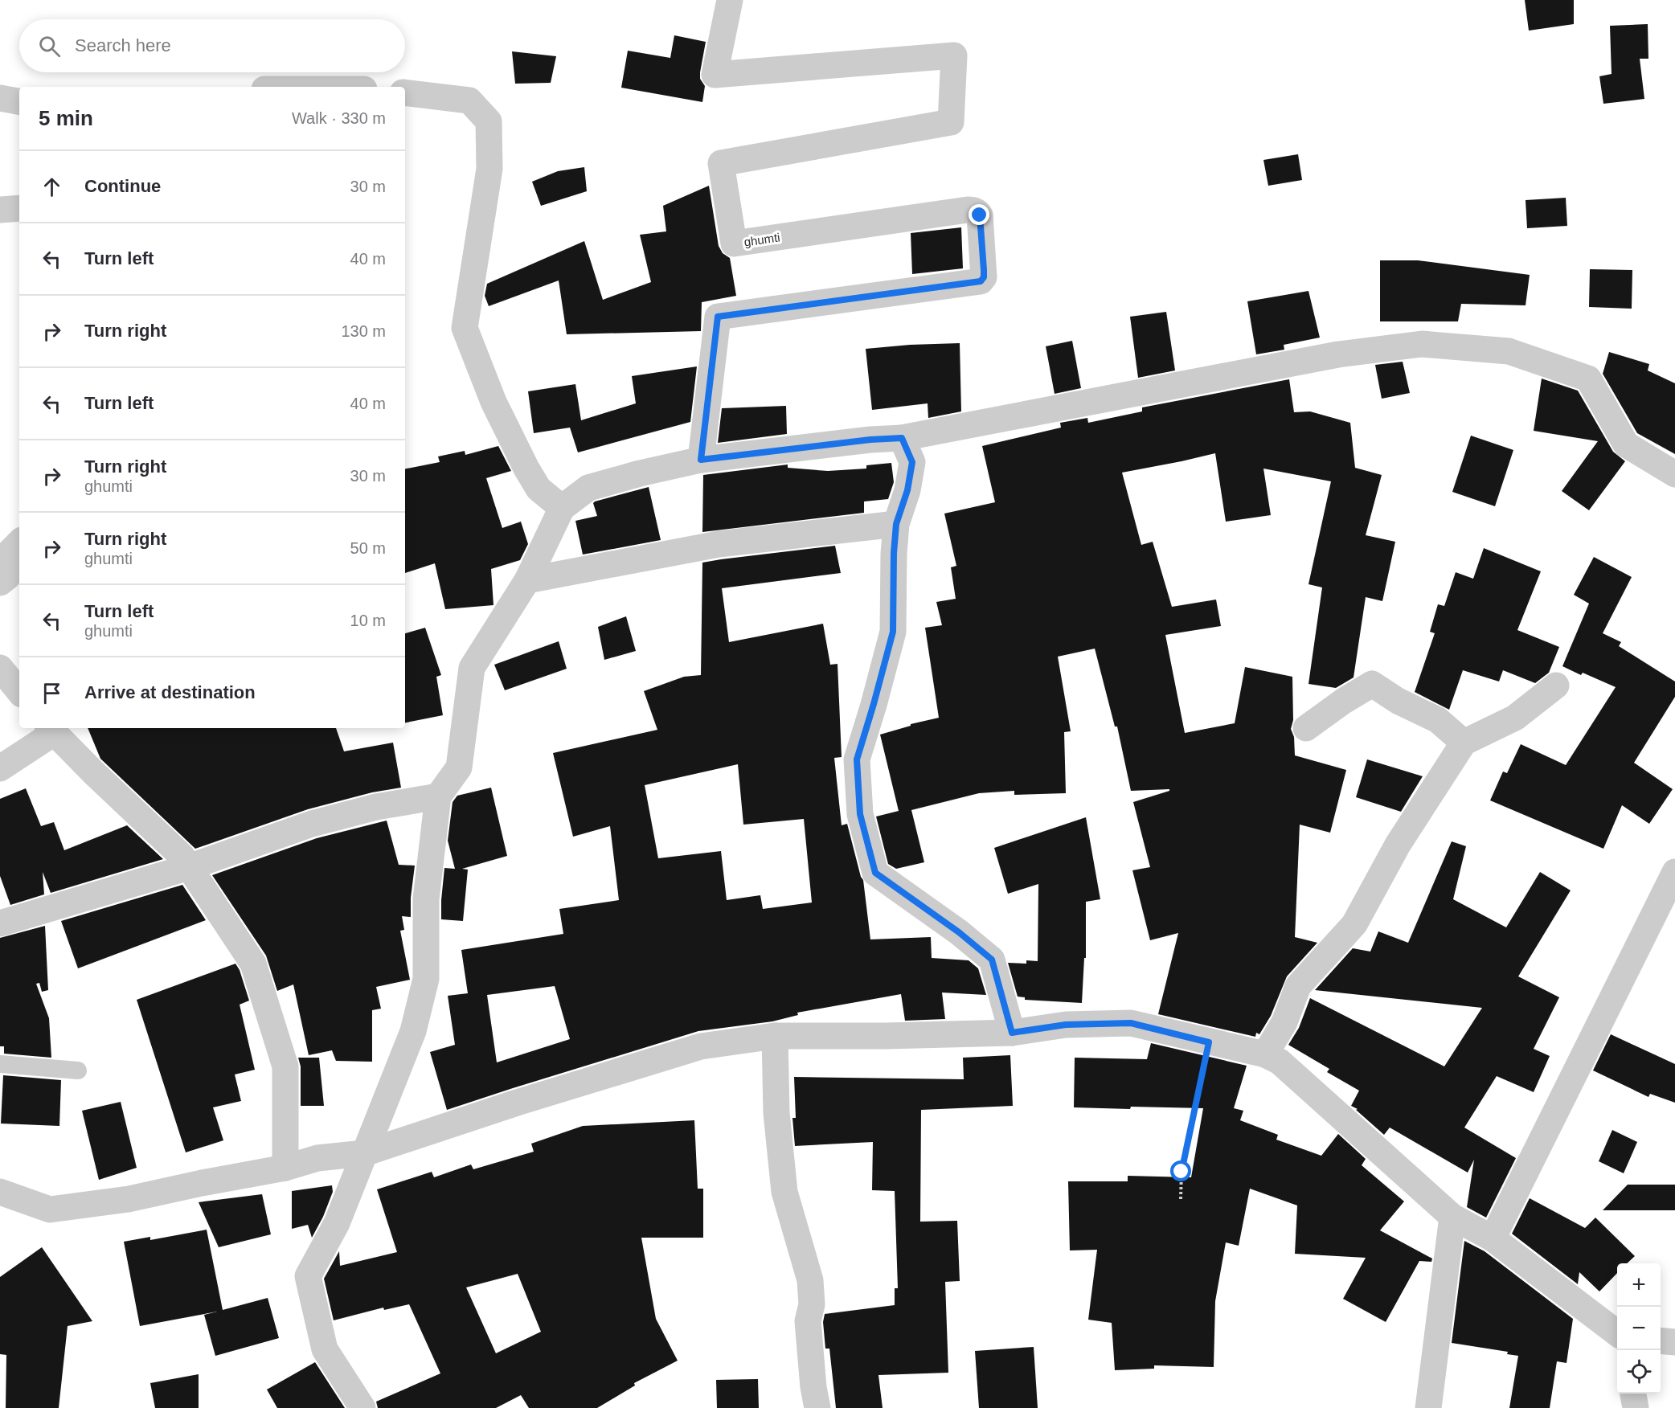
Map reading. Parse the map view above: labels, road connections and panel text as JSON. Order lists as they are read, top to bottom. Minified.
{"streets":{"street":["ghumti"]},"page":{"search":"Search here","heading":["5 min","Walk · 330 m"],"list":[["Continue","30 m"],["Turn left","40 m"],["Turn right","130 m"],["Turn left","40 m"],["Turn right","ghumti","30 m"],["Turn right","ghumti","50 m"],["Turn left","ghumti","10 m"],"Arrive at destination"],"map_buttons":["+","−"]}}
